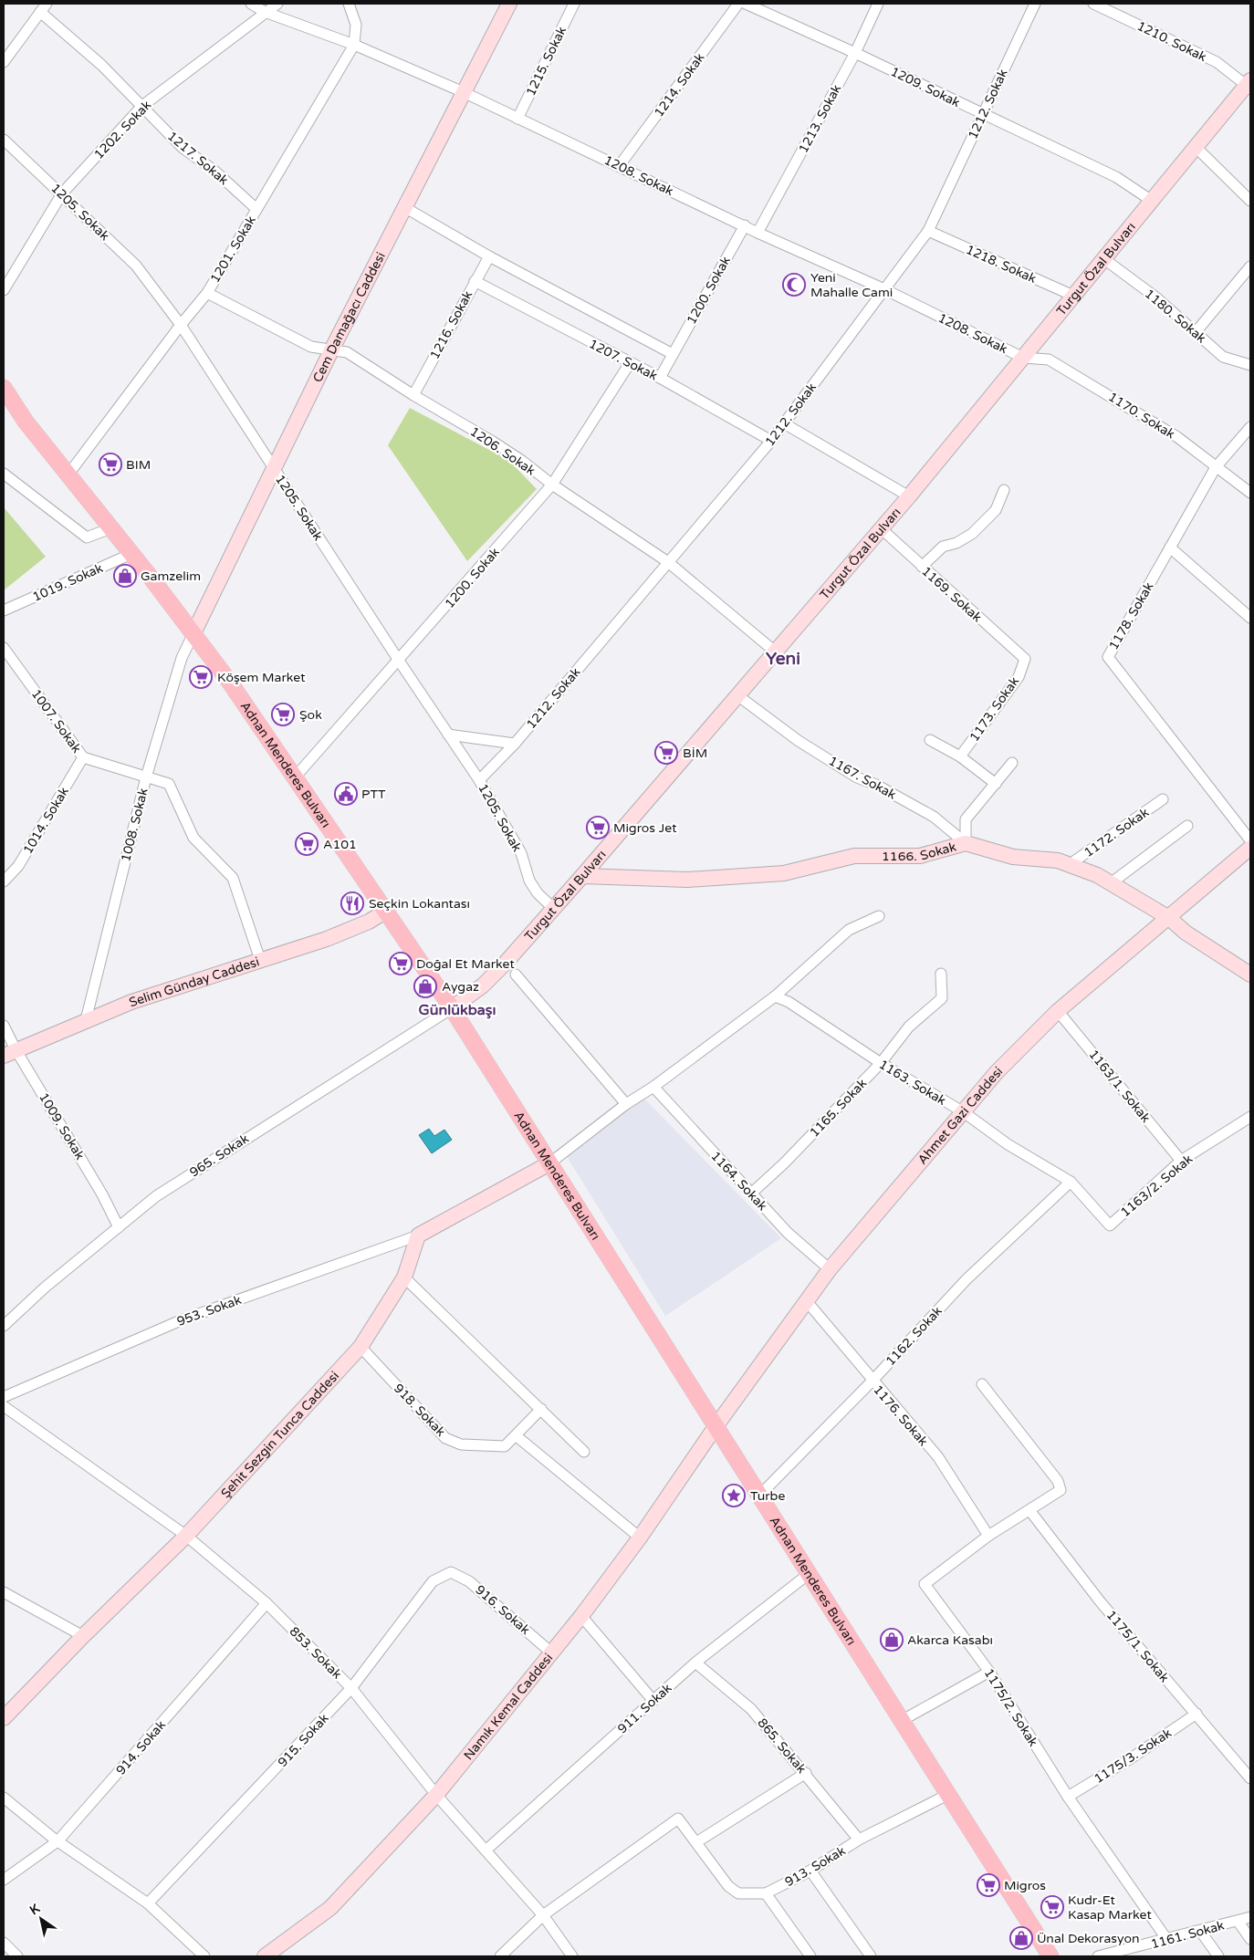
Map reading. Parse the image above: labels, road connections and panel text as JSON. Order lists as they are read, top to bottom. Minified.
{"streets":{"main road":["Adnan Menderes Bulvarı"],"street":["1210. Sokak","1215. Sokak","1214. Sokak","1209. Sokak","1212. Sokak","1213. Sokak","1202. Sokak","1217. Sokak","1208. Sokak","1205. Sokak","1201. Sokak","1218. Sokak","Turgut Özal Bulvarı","1200. Sokak","1180. Sokak","Cem Damağacı Caddesi","1216. Sokak","1207. Sokak","1170. Sokak","1206. Sokak","1019. Sokak","1169. Sokak","1178. Sokak","1173. Sokak","1007. Sokak","1167. Sokak","1014. Sokak","1008. Sokak","1172. Sokak","1166. Sokak","Selim Günday Caddesi","1163. Sokak","1163/1. Sokak","1165. Sokak","Ahmet Gazi Caddesi","1009. Sokak","965. Sokak","1164. Sokak","1163/2. Sokak","953. Sokak","1162. Sokak","918. Sokak","1176. Sokak","Şehit Sezgin Tunca Caddesi","916. Sokak","1175/1. Sokak","853. Sokak","Namık Kemal Caddesi","1175/2. Sokak","911. Sokak","915. Sokak","865. Sokak","914. Sokak","1175/3. Sokak","913. Sokak","1161. Sokak"]},"crossings":[["1210. Sokak","Turgut Özal Bulvarı"],["1215. Sokak","1208. Sokak"],["1214. Sokak","1208. Sokak"],["1209. Sokak","1212. Sokak"],["1209. Sokak","1213. Sokak"],["1209. Sokak","Turgut Özal Bulvarı"],["1212. Sokak","1208. Sokak"],["1212. Sokak","1205. Sokak"],["1212. Sokak","1218. Sokak"],["1212. Sokak","1207. Sokak"],["1212. Sokak","1206. Sokak"],["1213. Sokak","1208. Sokak"],["1202. Sokak","1217. Sokak"],["1202. Sokak","1208. Sokak"],["1202. Sokak","1205. Sokak"],["1217. Sokak","1201. Sokak"],["1208. Sokak","1201. Sokak"],["1208. Sokak","Turgut Özal Bulvarı"],["1208. Sokak","1200. Sokak"],["1208. Sokak","Cem Damağacı Caddesi"],["1208. Sokak","1170. Sokak"],["1205. Sokak","1201. Sokak"],["1205. Sokak","Turgut Özal Bulvarı"],["1205. Sokak","1200. Sokak"],["1205. Sokak","Cem Damağacı Caddesi"],["1201. Sokak","1206. Sokak"],["1201. Sokak","Adnan Menderes Bulvarı"],["1218. Sokak","Turgut Özal Bulvarı"],["Turgut Özal Bulvarı","1180. Sokak"],["Turgut Özal Bulvarı","1170. Sokak"],["Turgut Özal Bulvarı","1206. Sokak"],["Turgut Özal Bulvarı","1169. Sokak"],["Turgut Özal Bulvarı","Adnan Menderes Bulvarı"],["Turgut Özal Bulvarı","1167. Sokak"],["Turgut Özal Bulvarı","1166. Sokak"],["Turgut Özal Bulvarı","965. Sokak"],["1200. Sokak","1207. Sokak"],["1200. Sokak","1206. Sokak"],["1200. Sokak","Adnan Menderes Bulvarı"],["Cem Damağacı Caddesi","1206. Sokak"],["Cem Damağacı Caddesi","Adnan Menderes Bulvarı"],["Cem Damağacı Caddesi","1008. Sokak"],["1216. Sokak","1207. Sokak"],["1216. Sokak","1206. Sokak"],["1170. Sokak","1178. Sokak"],["1019. Sokak","Adnan Menderes Bulvarı"],["1169. Sokak","1173. Sokak"],["1007. Sokak","1014. Sokak"],["1007. Sokak","1008. Sokak"],["1007. Sokak","Selim Günday Caddesi"],["Adnan Menderes Bulvarı","1008. Sokak"],["Adnan Menderes Bulvarı","Selim Günday Caddesi"],["Adnan Menderes Bulvarı","Ahmet Gazi Caddesi"],["Adnan Menderes Bulvarı","965. Sokak"],["Adnan Menderes Bulvarı","1162. Sokak"],["Adnan Menderes Bulvarı","Namık Kemal Caddesi"],["Adnan Menderes Bulvarı","911. Sokak"],["Adnan Menderes Bulvarı","913. Sokak"],["1167. Sokak","1166. Sokak"],["1008. Sokak","Selim Günday Caddesi"],["1172. Sokak","1166. Sokak"],["1166. Sokak","Ahmet Gazi Caddesi"],["Selim Günday Caddesi","1009. Sokak"],["1163. Sokak","1165. Sokak"],["1163. Sokak","Ahmet Gazi Caddesi"],["1163. Sokak","1163/2. Sokak"],["1163. Sokak","1162. Sokak"],["1163/1. Sokak","Ahmet Gazi Caddesi"],["1163/1. Sokak","1163/2. Sokak"],["1165. Sokak","1164. Sokak"],["Ahmet Gazi Caddesi","1164. Sokak"],["Ahmet Gazi Caddesi","1176. Sokak"],["Ahmet Gazi Caddesi","Namık Kemal Caddesi"],["1009. Sokak","965. Sokak"],["953. Sokak","Şehit Sezgin Tunca Caddesi"],["1162. Sokak","1176. Sokak"],["918. Sokak","Şehit Sezgin Tunca Caddesi"],["1176. Sokak","1175/2. Sokak"],["Şehit Sezgin Tunca Caddesi","853. Sokak"],["916. Sokak","Namık Kemal Caddesi"],["916. Sokak","915. Sokak"],["1175/1. Sokak","1175/2. Sokak"],["1175/1. Sokak","1175/3. Sokak"],["853. Sokak","Namık Kemal Caddesi"],["853. Sokak","911. Sokak"],["853. Sokak","915. Sokak"],["853. Sokak","914. Sokak"],["853. Sokak","913. Sokak"],["1175/2. Sokak","1175/3. Sokak"],["1175/2. Sokak","1161. Sokak"],["911. Sokak","865. Sokak"],["865. Sokak","913. Sokak"]],"districts":["Yeni","Günlükbaşı"],"places":{"mosque":["Yeni Mahalle Cami"],"supermarket":["BIM","Köşem Market","Şok","BİM","Migros Jet","A101","Doğal Et Market","Migros","Kudr-Et Kasap Market"],"shop":["Gamzelim","Aygaz","Akarca Kasabı","Ünal Dekorasyon"],"public building":["PTT"],"restaurant":["Seçkin Lokantası"],"place":["Turbe"]},"north":"top left"}
